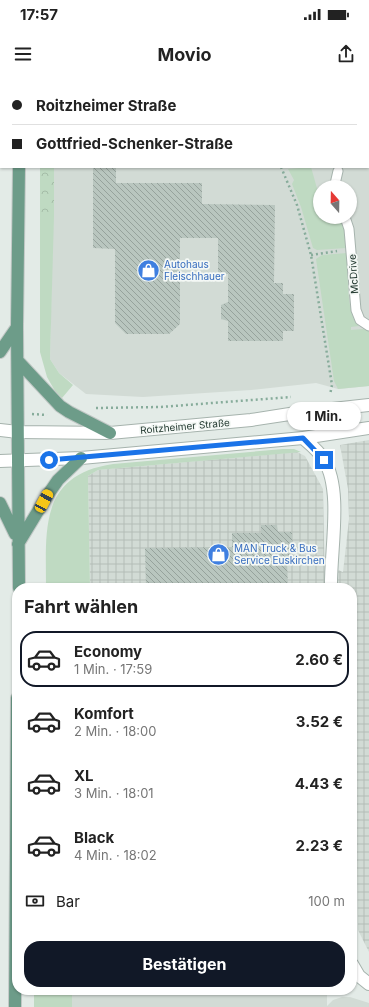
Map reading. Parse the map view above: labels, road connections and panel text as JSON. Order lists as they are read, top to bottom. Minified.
{"streets":{"street":["Roitzheimer Straße"],"lane":["McDrive"]},"places":{"shop":["Autohaus Fleischhauer","MAN Truck & Bus Service Euskirchen"]},"north":"top","page":{"status":"17:57","header":"Movio","banner":["Roitzheimer Straße","Gottfried-Schenker-Straße"],"bubble":"1 Min.","heading":"Fahrt wählen","list":[{"name":"Economy","note":"1 Min. · 17:59","value":"2.60 €"},{"name":"Komfort","note":"2 Min. · 18:00","value":"3.52 €"},{"name":"XL","note":"3 Min. · 18:01","value":"4.43 €"},{"name":"Black","note":"4 Min. · 18:02","value":"2.23 €"}],"pay":["Bar","100 m"],"buttons":"Bestätigen"}}
